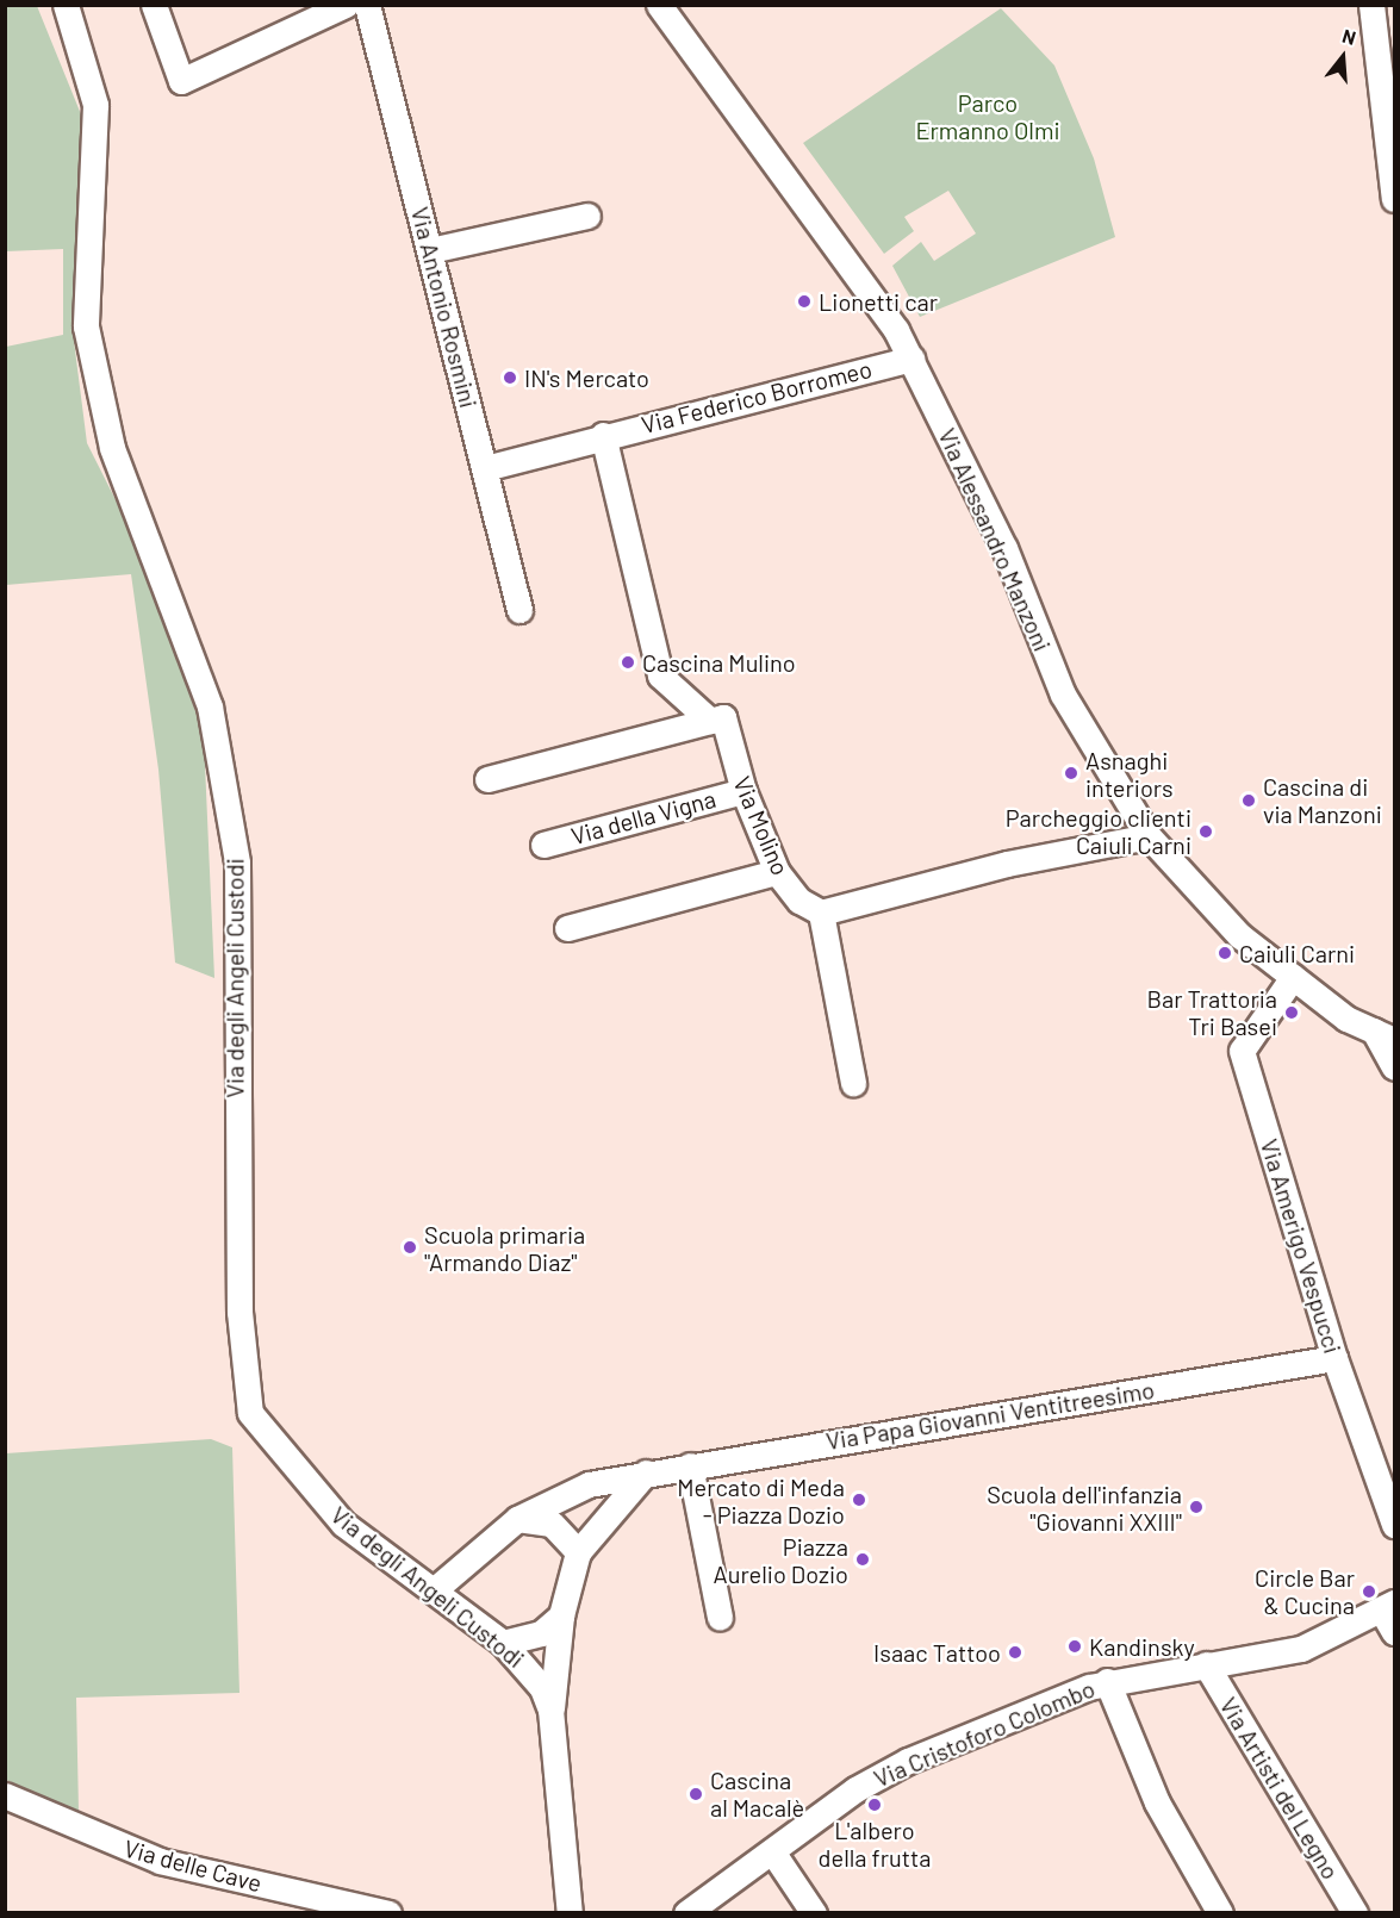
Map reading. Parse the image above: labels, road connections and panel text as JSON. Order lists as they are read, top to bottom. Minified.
{"streets":{"street":["Via Antonio Rosmini","Via Federico Borromeo","Via Alessandro Manzoni","Via della Vigna","Via Molino","Via degli Angeli Custodi","Via Amerigo Vespucci","Via Papa Giovanni Ventitreesimo","Via Cristoforo Colombo","Via Artisti del Legno","Via delle Cave"]},"crossings":[["Via Antonio Rosmini","Via Federico Borromeo"],["Via Federico Borromeo","Via Alessandro Manzoni"],["Via Alessandro Manzoni","Via Amerigo Vespucci"],["Via della Vigna","Via Molino"],["Via degli Angeli Custodi","Via Papa Giovanni Ventitreesimo"],["Via Amerigo Vespucci","Via Papa Giovanni Ventitreesimo"],["Via Cristoforo Colombo","Via Artisti del Legno"]],"parks":["Parco Ermanno Olmi"],"places":["Lionetti car","IN's Mercato","Cascina Mulino","Asnaghi interiors","Cascina di via Manzoni","Parcheggio clienti Caiuli Carni","Caiuli Carni","Bar Trattoria Tri Basei","Scuola primaria \"Armando Diaz\"","Mercato di Meda - Piazza Dozio","Scuola dell'infanzia \"Giovanni XXIII\"","Piazza Aurelio Dozio","Circle Bar & Cucina","Kandinsky","Isaac Tattoo","Cascina al Macalè","L'albero della frutta"],"north":"top"}
